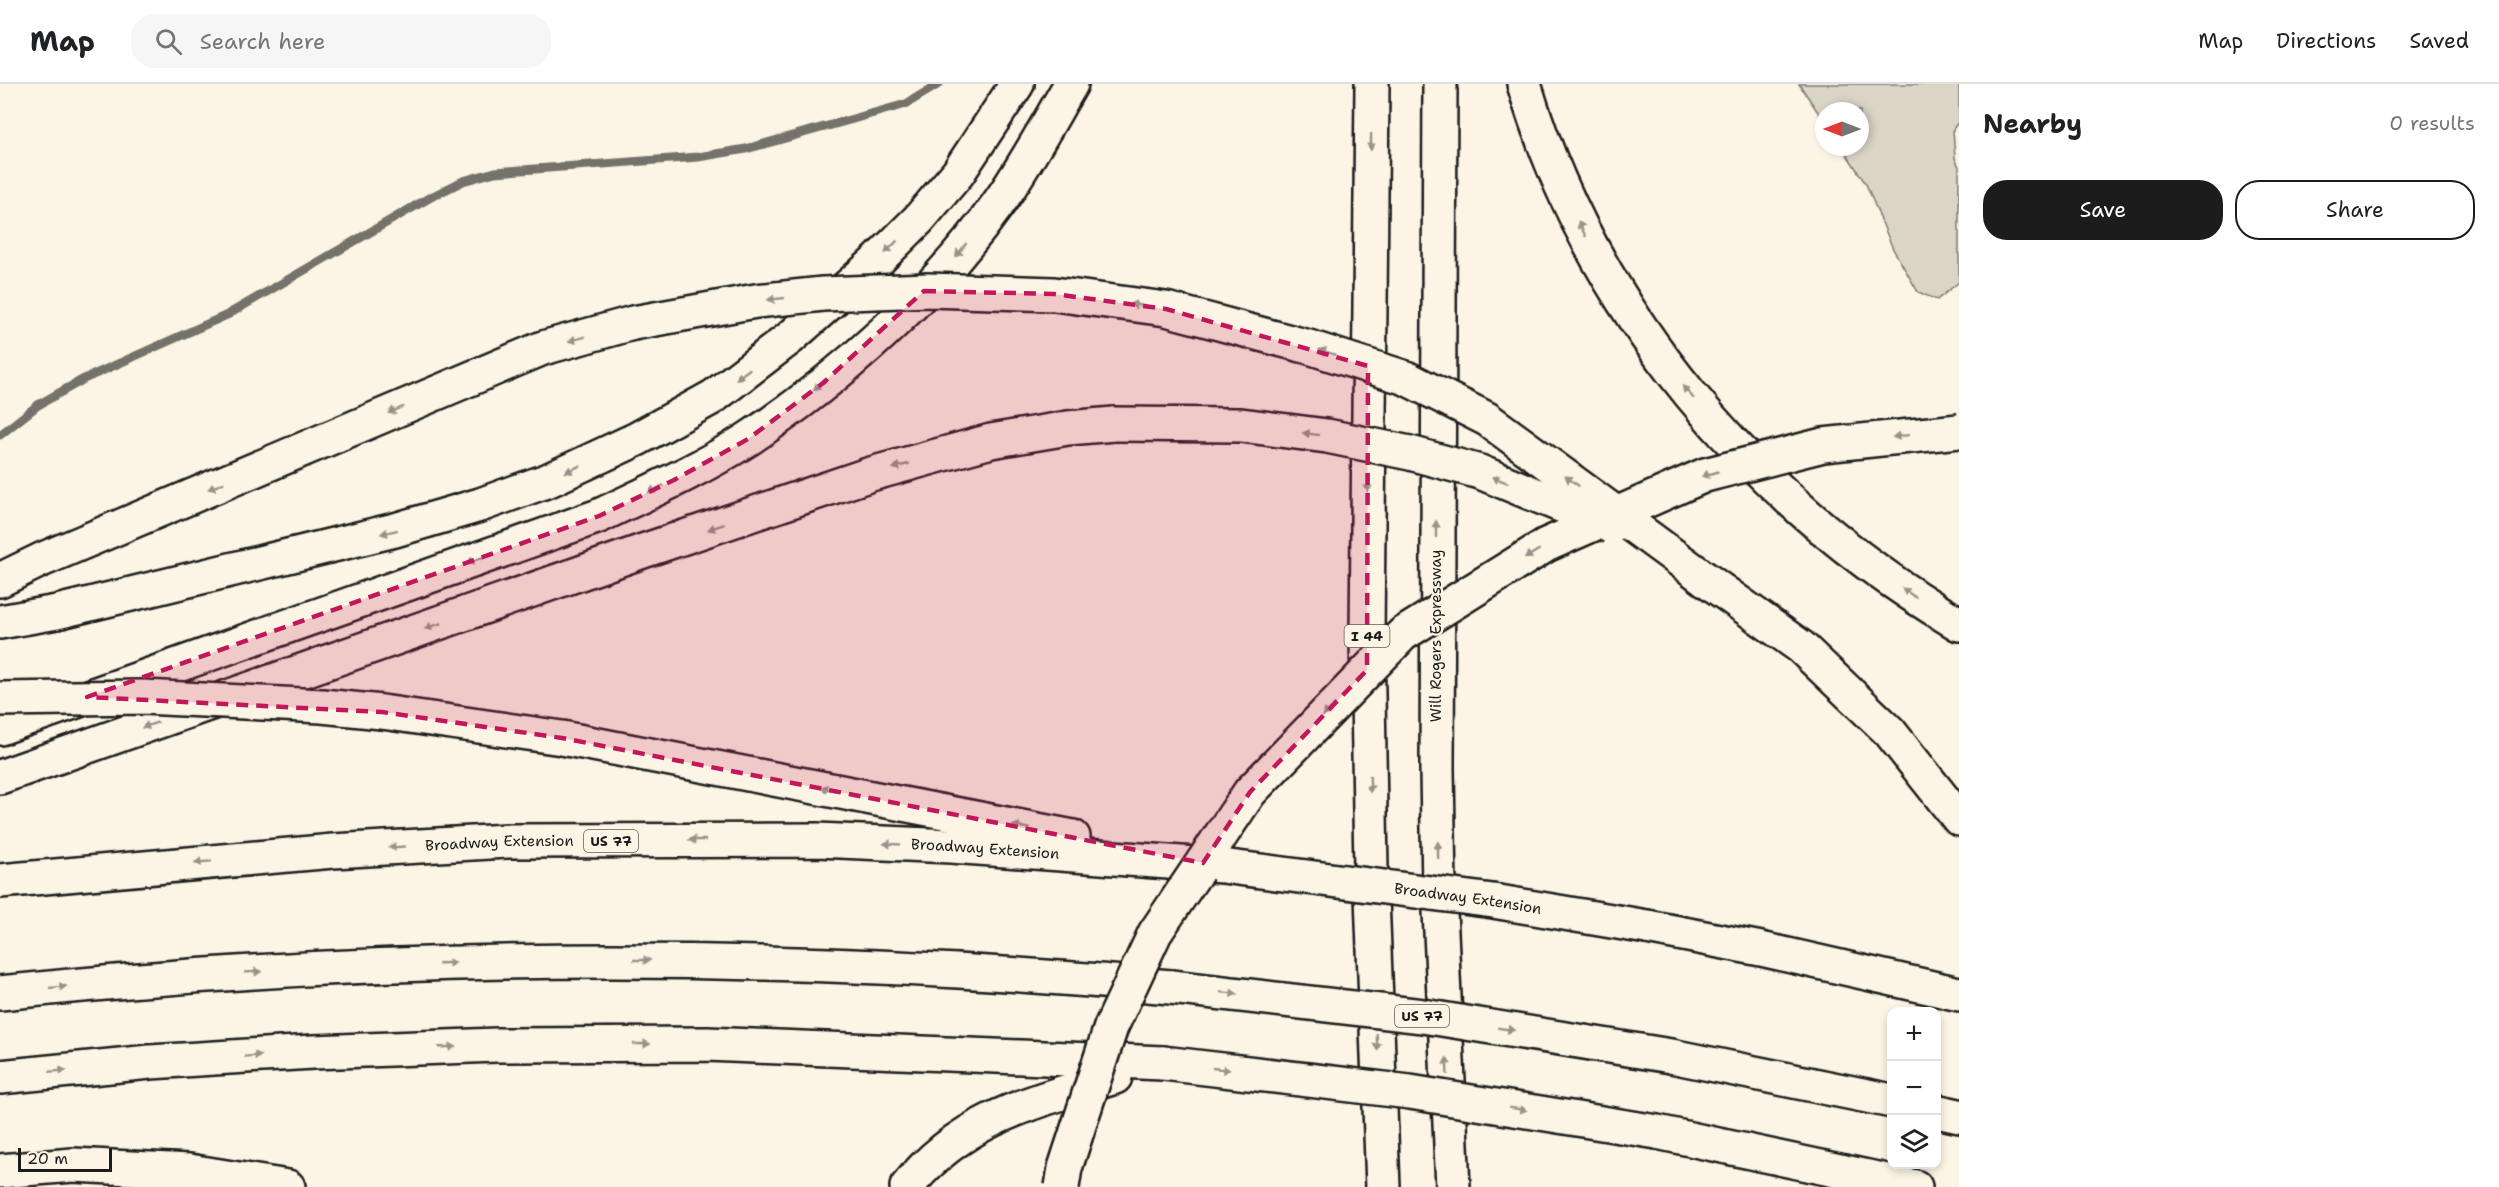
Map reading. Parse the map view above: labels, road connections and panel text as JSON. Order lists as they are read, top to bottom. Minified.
{"streets":{"highway":["I 44","Will Rogers Expressway","US 77","Broadway Extension"]},"scale_bar":"20 m","north":"left","page":{"header":"Map","search":"Search here","nav":["Map","Directions","Saved"],"heading":["Nearby","0 results"],"buttons":["Save","Share"],"map_buttons":["+","−"],"scale":"20 m"}}
